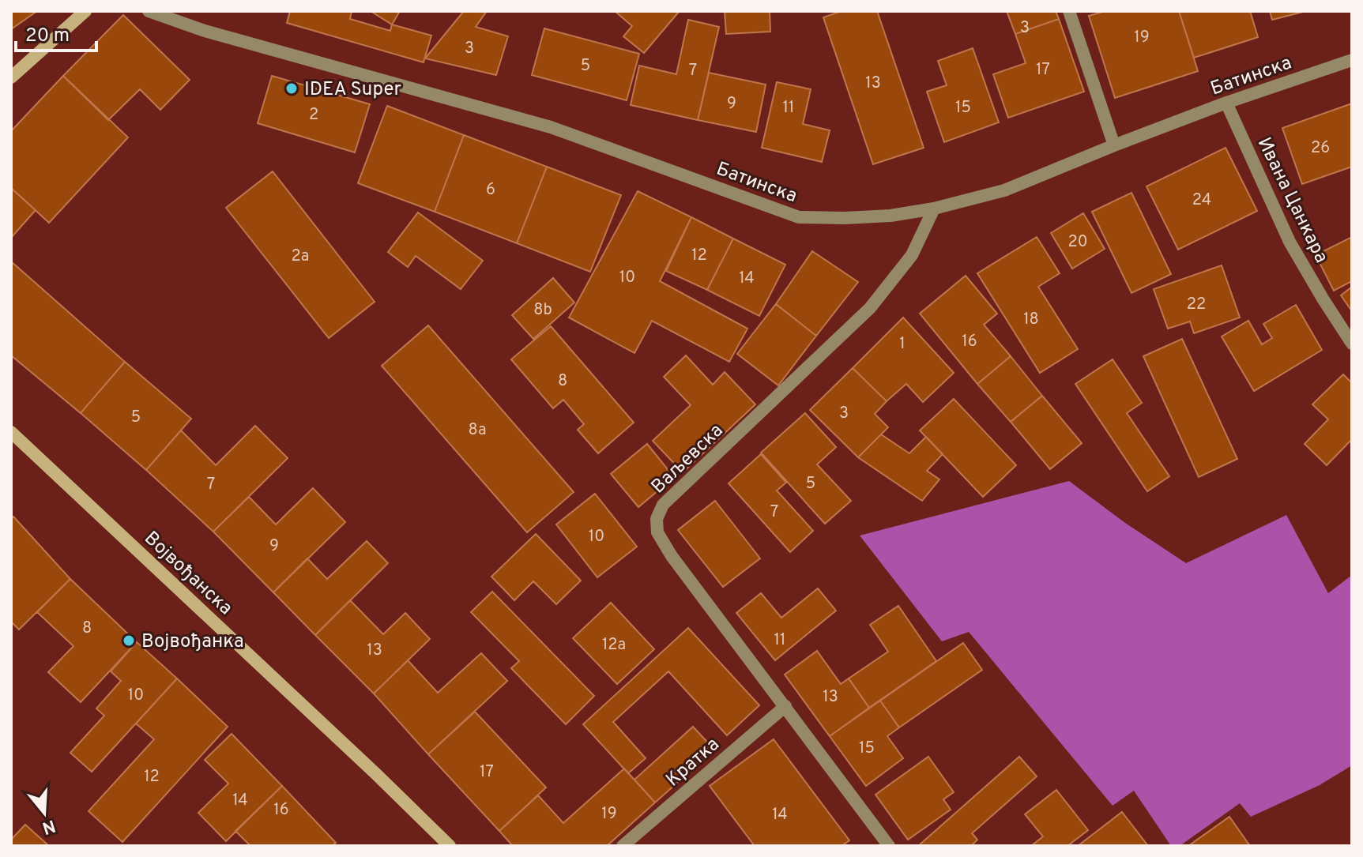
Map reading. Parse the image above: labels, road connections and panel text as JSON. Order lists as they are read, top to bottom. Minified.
{"streets":{"street":["Батинска","Ивана Цанкара","Ваљевска","Војвођанска","Кратка"]},"crossings":[["Батинска","Ивана Цанкара"],["Батинска","Ваљевска"],["Ваљевска","Кратка"]],"places":["IDEA Super","Војвођанка"],"house_numbers":["3","19","3","5","17","7","13","9","11","15","2","26","6","24","20","12","2a","10","14","22","8b","18","16","1","8","3","5","8a","5","7","7","10","9","8","11","12a","13","10","13","15","17","12","14","16","19","14"],"scale_bar":"20 m","north":"bottom"}
